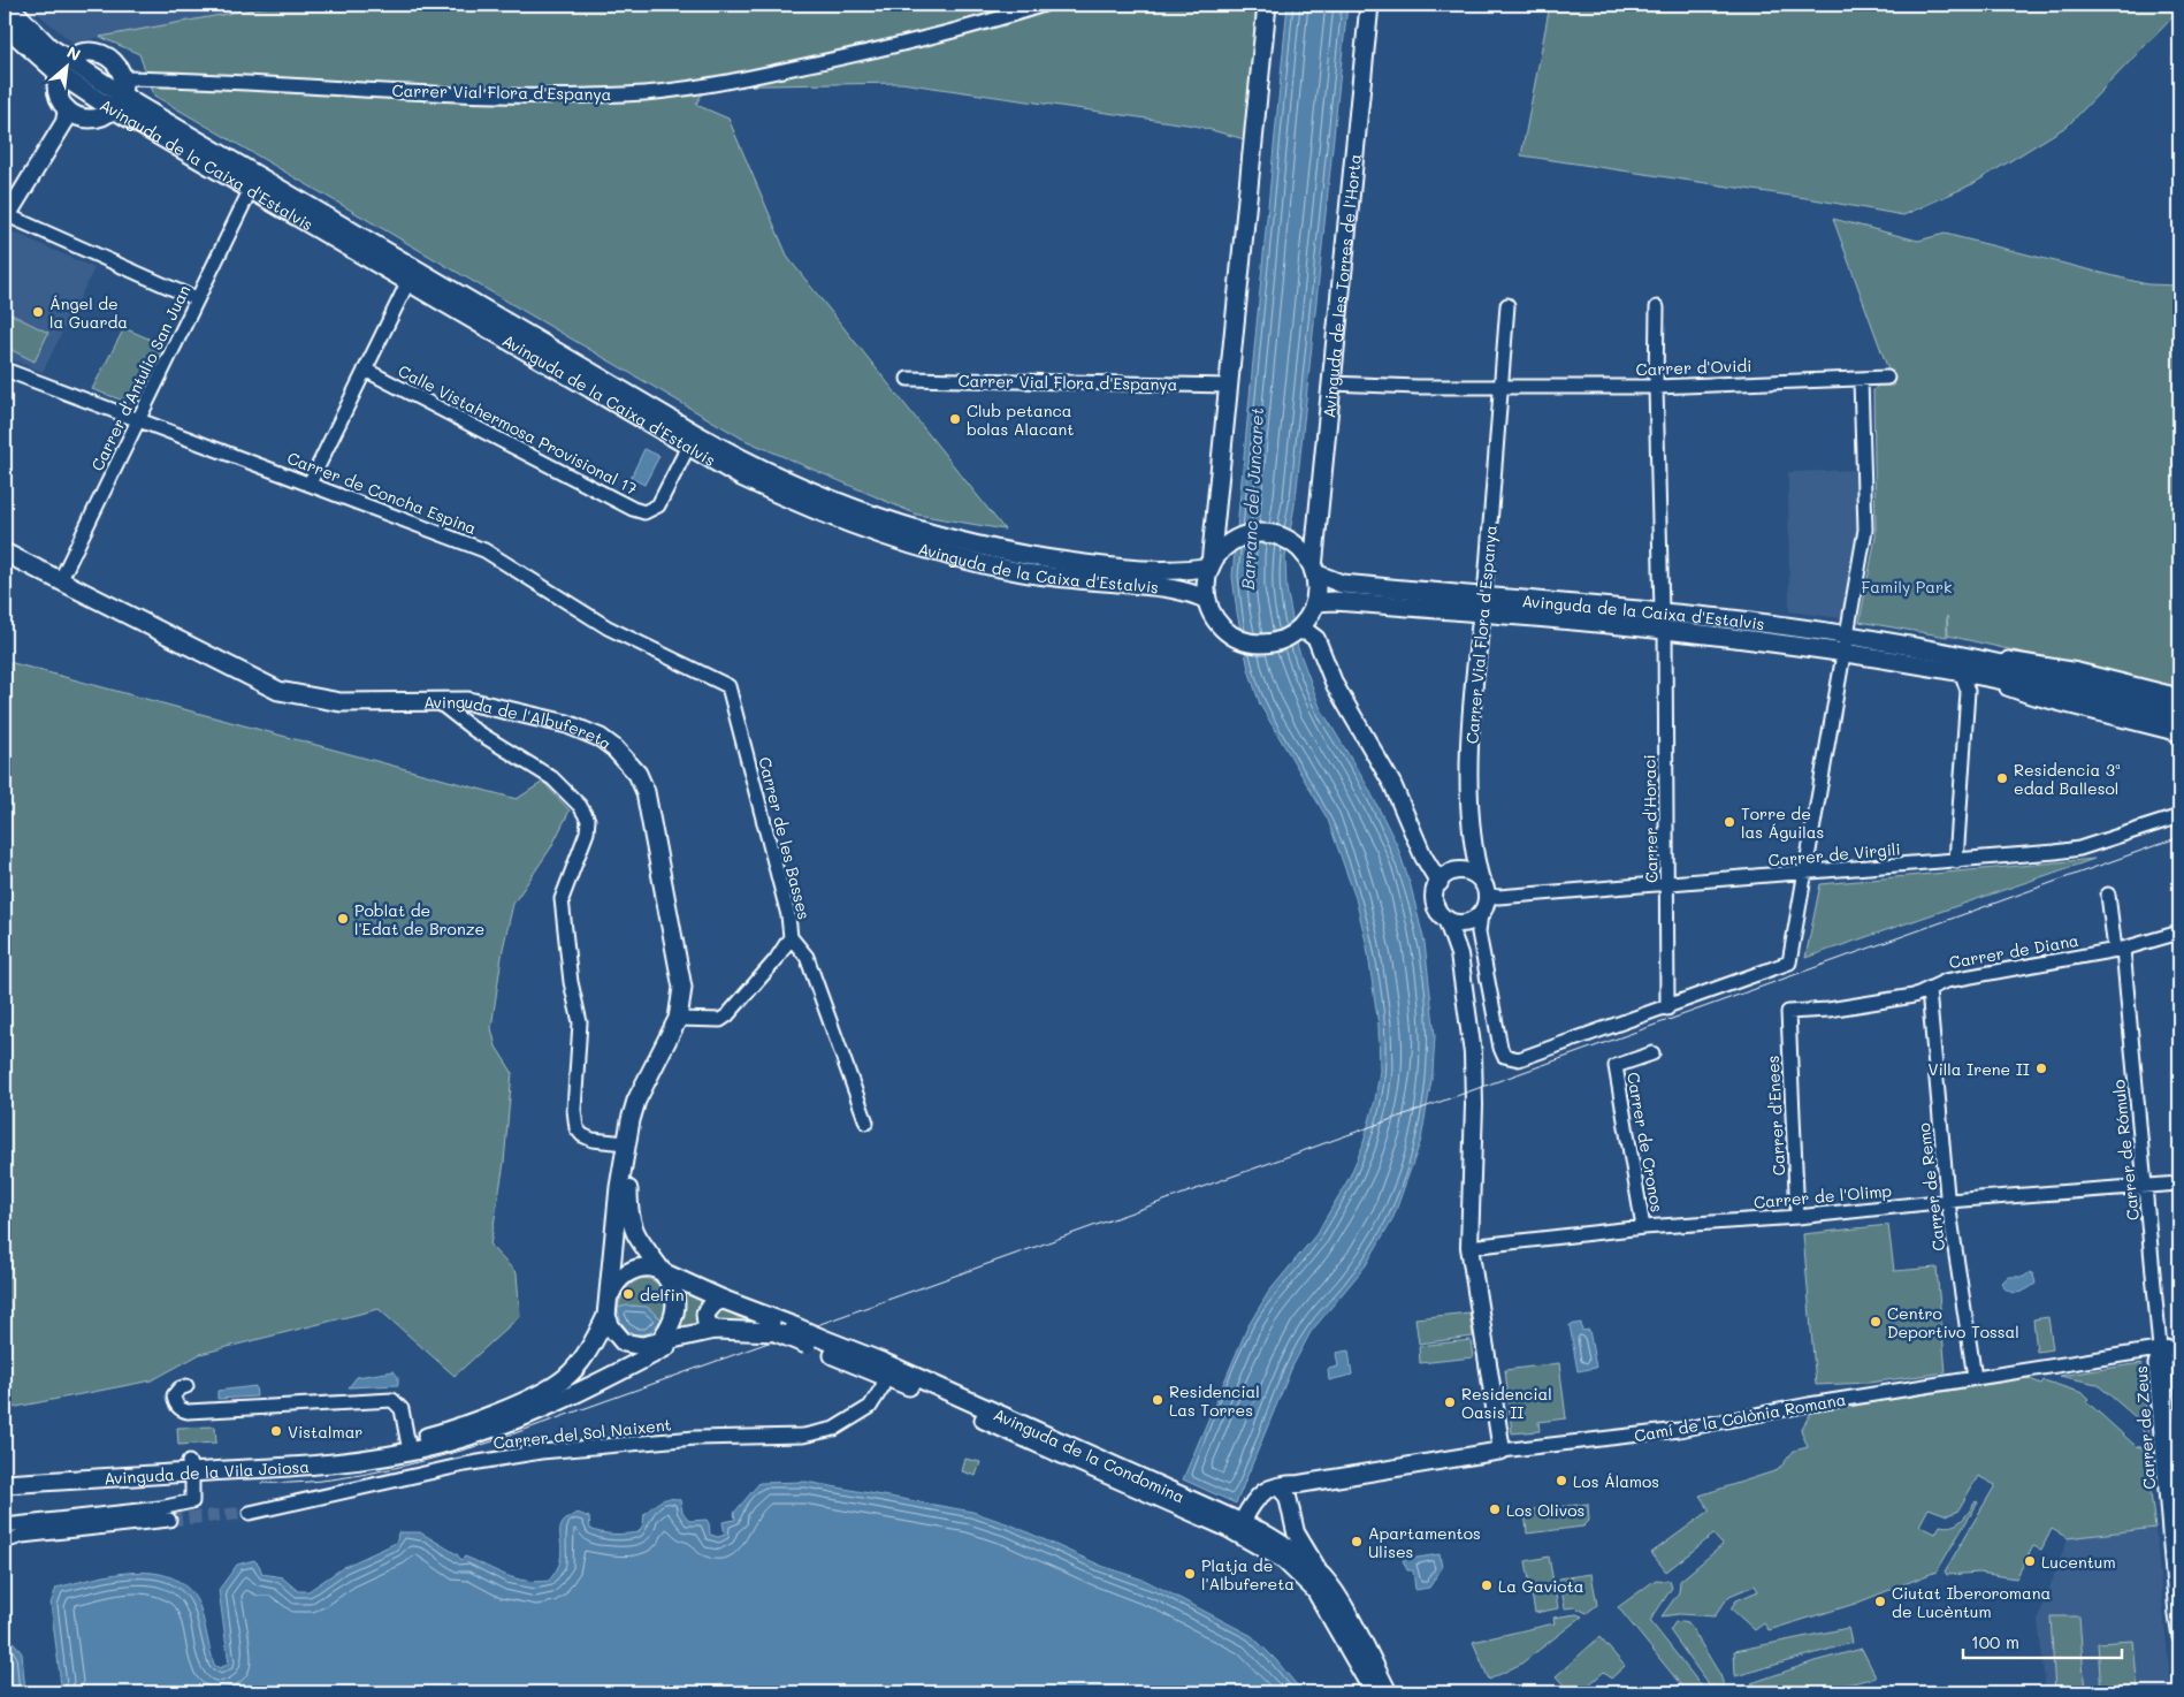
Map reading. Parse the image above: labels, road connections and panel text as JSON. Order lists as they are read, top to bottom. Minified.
{"streets":{"main road":["Avinguda de la Caixa d'Estalvis","Avinguda de les Torres de l'Horta","Avinguda de l'Albufereta","Avinguda de la Condomina","Avinguda de la Vila Joiosa"],"street":["Carrer Vial Flora d'Espanya","Carrer d'Ovidi","Carrer d'Antulio San Juan","Calle Vistahermosa Provisional 17","Carrer de Concha Espina","Carrer d'Horaci","Carrer de les Basses","Carrer de Virgili","Carrer de Diana","Carrer d'Enees","Carrer de Cronos","Carrer de Rómulo","Carrer de Remo","Carrer de l'Olimp","Camí de la Colònia Romana","Carrer de Zeus","Carrer del Sol Naixent"]},"crossings":[["Carrer Vial Flora d'Espanya","Avinguda de la Caixa d'Estalvis"],["Carrer Vial Flora d'Espanya","Carrer d'Ovidi"],["Carrer Vial Flora d'Espanya","Carrer de Virgili"],["Avinguda de la Caixa d'Estalvis","Avinguda de les Torres de l'Horta"],["Avinguda de la Caixa d'Estalvis","Carrer d'Antulio San Juan"],["Avinguda de la Caixa d'Estalvis","Calle Vistahermosa Provisional 17"],["Avinguda de la Caixa d'Estalvis","Carrer d'Horaci"],["Carrer d'Ovidi","Carrer d'Horaci"],["Carrer d'Antulio San Juan","Carrer de Concha Espina"],["Carrer d'Antulio San Juan","Avinguda de l'Albufereta"],["Carrer de Concha Espina","Carrer de les Basses"],["Avinguda de l'Albufereta","Avinguda de la Condomina"],["Avinguda de l'Albufereta","Avinguda de la Vila Joiosa"],["Carrer d'Horaci","Carrer de Virgili"],["Carrer de Diana","Carrer d'Enees"],["Carrer de Diana","Carrer de Rómulo"],["Carrer de Diana","Carrer de Remo"],["Carrer d'Enees","Carrer de l'Olimp"],["Carrer de Cronos","Carrer de l'Olimp"],["Carrer de Rómulo","Carrer de l'Olimp"],["Carrer de Rómulo","Camí de la Colònia Romana"],["Carrer de Rómulo","Carrer de Zeus"],["Carrer de Remo","Carrer de l'Olimp"],["Carrer de Remo","Camí de la Colònia Romana"],["Camí de la Colònia Romana","Carrer de Zeus"],["Carrer del Sol Naixent","Avinguda de la Condomina"],["Avinguda de la Condomina","Avinguda de la Vila Joiosa"]],"water":["Barranc del Juncaret"],"parks":["Family Park"],"places":["Ángel de la Guarda","Club petanca bolas Alacant","Residencia 3ª edad Ballesol","Torre de las Águilas","Poblat de l'Edat de Bronze","Villa Irene II","delfin","Centro Deportivo Tossal","Residencial Las Torres","Residencial Oasis II","Vistalmar","Los Álamos","Los Olivos","Apartamentos Ulises","Lucentum","Platja de l'Albufereta","La Gaviota","Ciutat Iberoromana de Lucèntum"],"scale_bar":"100 m","north":"top right"}
